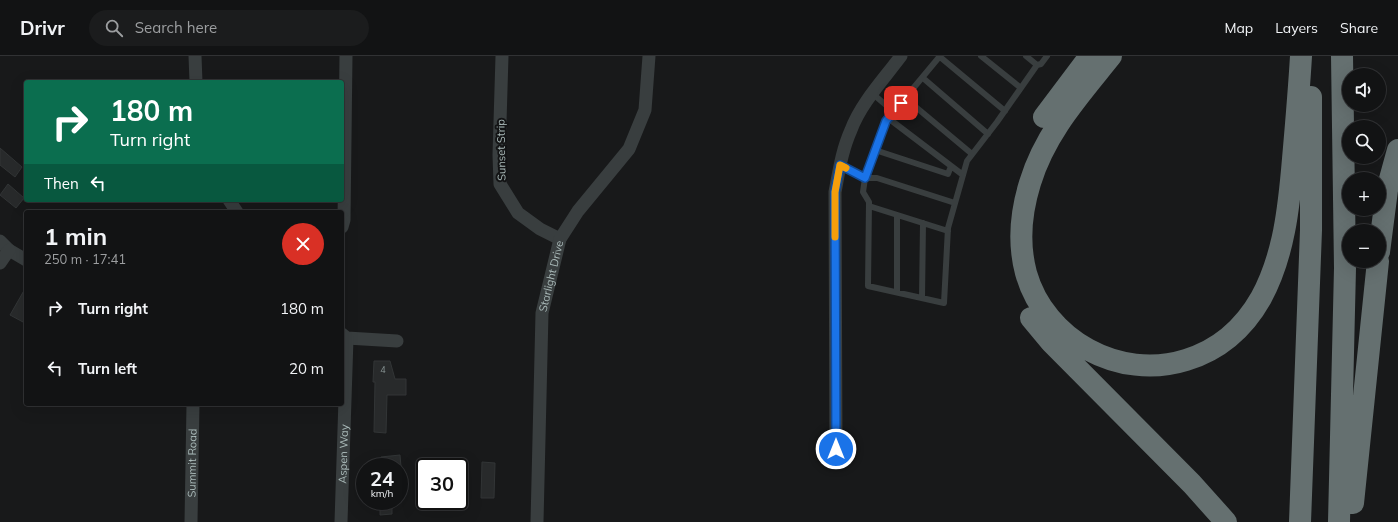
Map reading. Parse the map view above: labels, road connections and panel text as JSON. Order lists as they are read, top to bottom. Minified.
{"streets":{"street":["Sunset Strip","Starlight Drive","Aspen Way","Summit Road"]},"crossings":[["Sunset Strip","Starlight Drive"]],"house_numbers":["4"],"page":{"header":"Drivr","search":"Search here","nav":["Map","Layers","Share"],"map_buttons":["+","−"],"turn":["180 m","Turn right"],"then":"Then","heading":["1 min","250 m · 17:41"],"list":[{"name":"Turn right","value":"180 m"},{"name":"Turn left","value":"20 m"}],"speed":"24 km/h","limit":"30"}}
